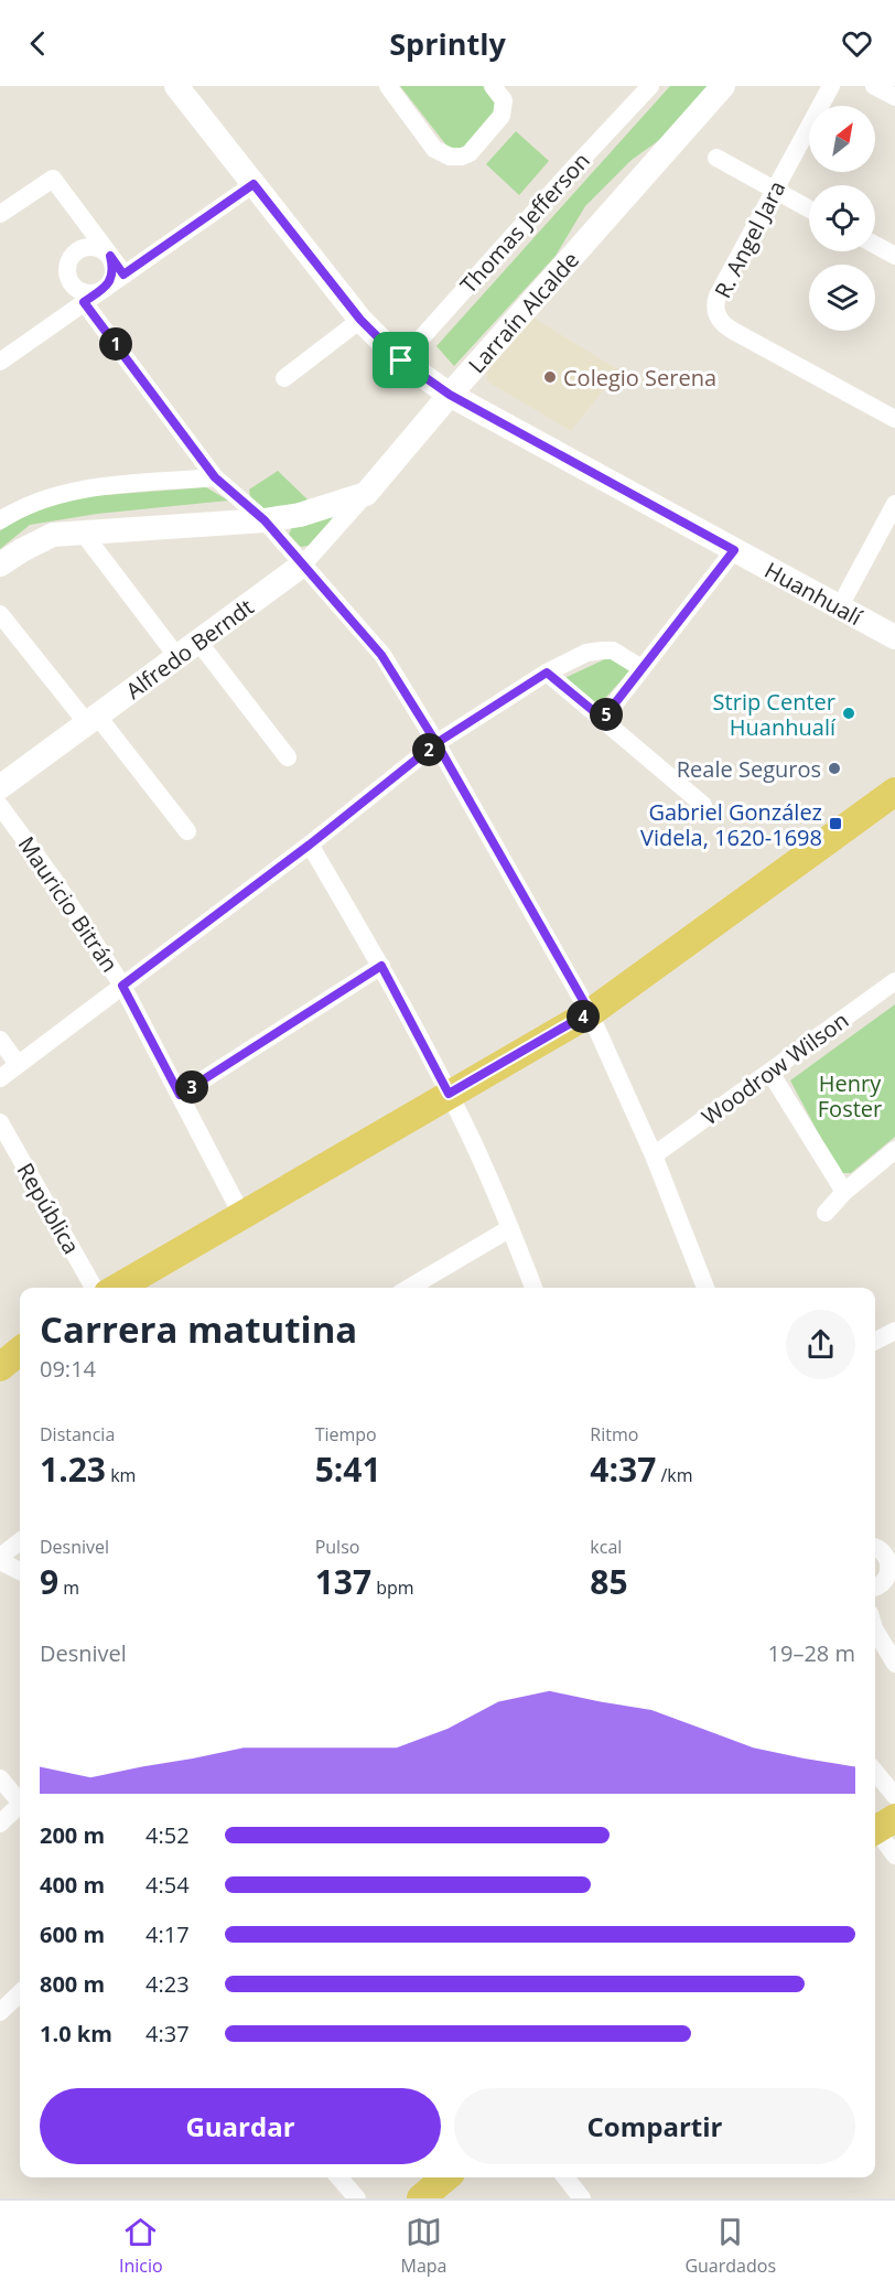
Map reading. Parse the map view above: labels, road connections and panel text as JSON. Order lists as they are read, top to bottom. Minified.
{"streets":{"main road":["Larraín Alcalde","Huanhualí","Alfredo Berndt"],"street":["Thomas Jefferson","R. Angel Jara","Mauricio Bitrán","Woodrow Wilson","República"]},"crossings":[["Thomas Jefferson","Huanhualí"],["Larraín Alcalde","Huanhualí"],["Larraín Alcalde","Alfredo Berndt"]],"parks":["Henry Foster"],"places":{"other":["Colegio Serena","Strip Center Huanhualí","Reale Seguros"],"transit":["Gabriel González Videla, 1620-1698"]},"north":"top right","page":{"header":"Sprintly","pins":["1","5","2","4","3"],"heading":["Carrera matutina","09:14"],"stats":[["Distancia","1.23 km"],["Tiempo","5:41"],["Ritmo","4:37 /km"],["Desnivel","9 m"],["Pulso","137 bpm"],["kcal","85"]],"chart":["Desnivel","19–28 m"],"list":[{"name":"200 m","note":"4:52"},{"name":"400 m","note":"4:54"},{"name":"600 m","note":"4:17"},{"name":"800 m","note":"4:23"},{"name":"1.0 km","note":"4:37"}],"buttons":["Guardar","Compartir"],"tabs":["Inicio","Mapa","Guardados"]}}
